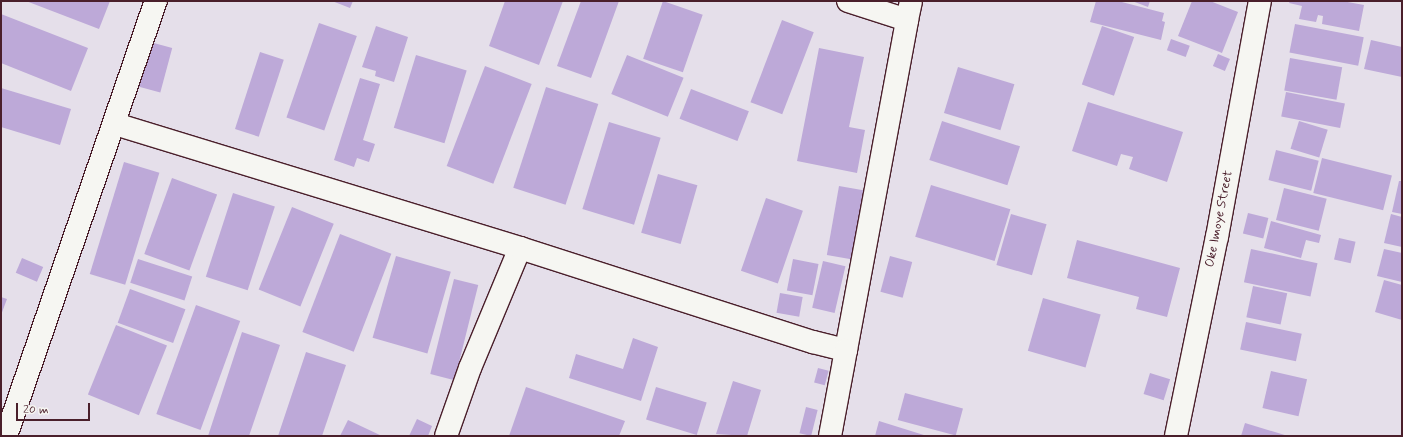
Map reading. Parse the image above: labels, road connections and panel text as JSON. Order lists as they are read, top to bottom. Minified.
{"streets":{"street":["Oke Imoye Street"]},"scale_bar":"20 m"}
